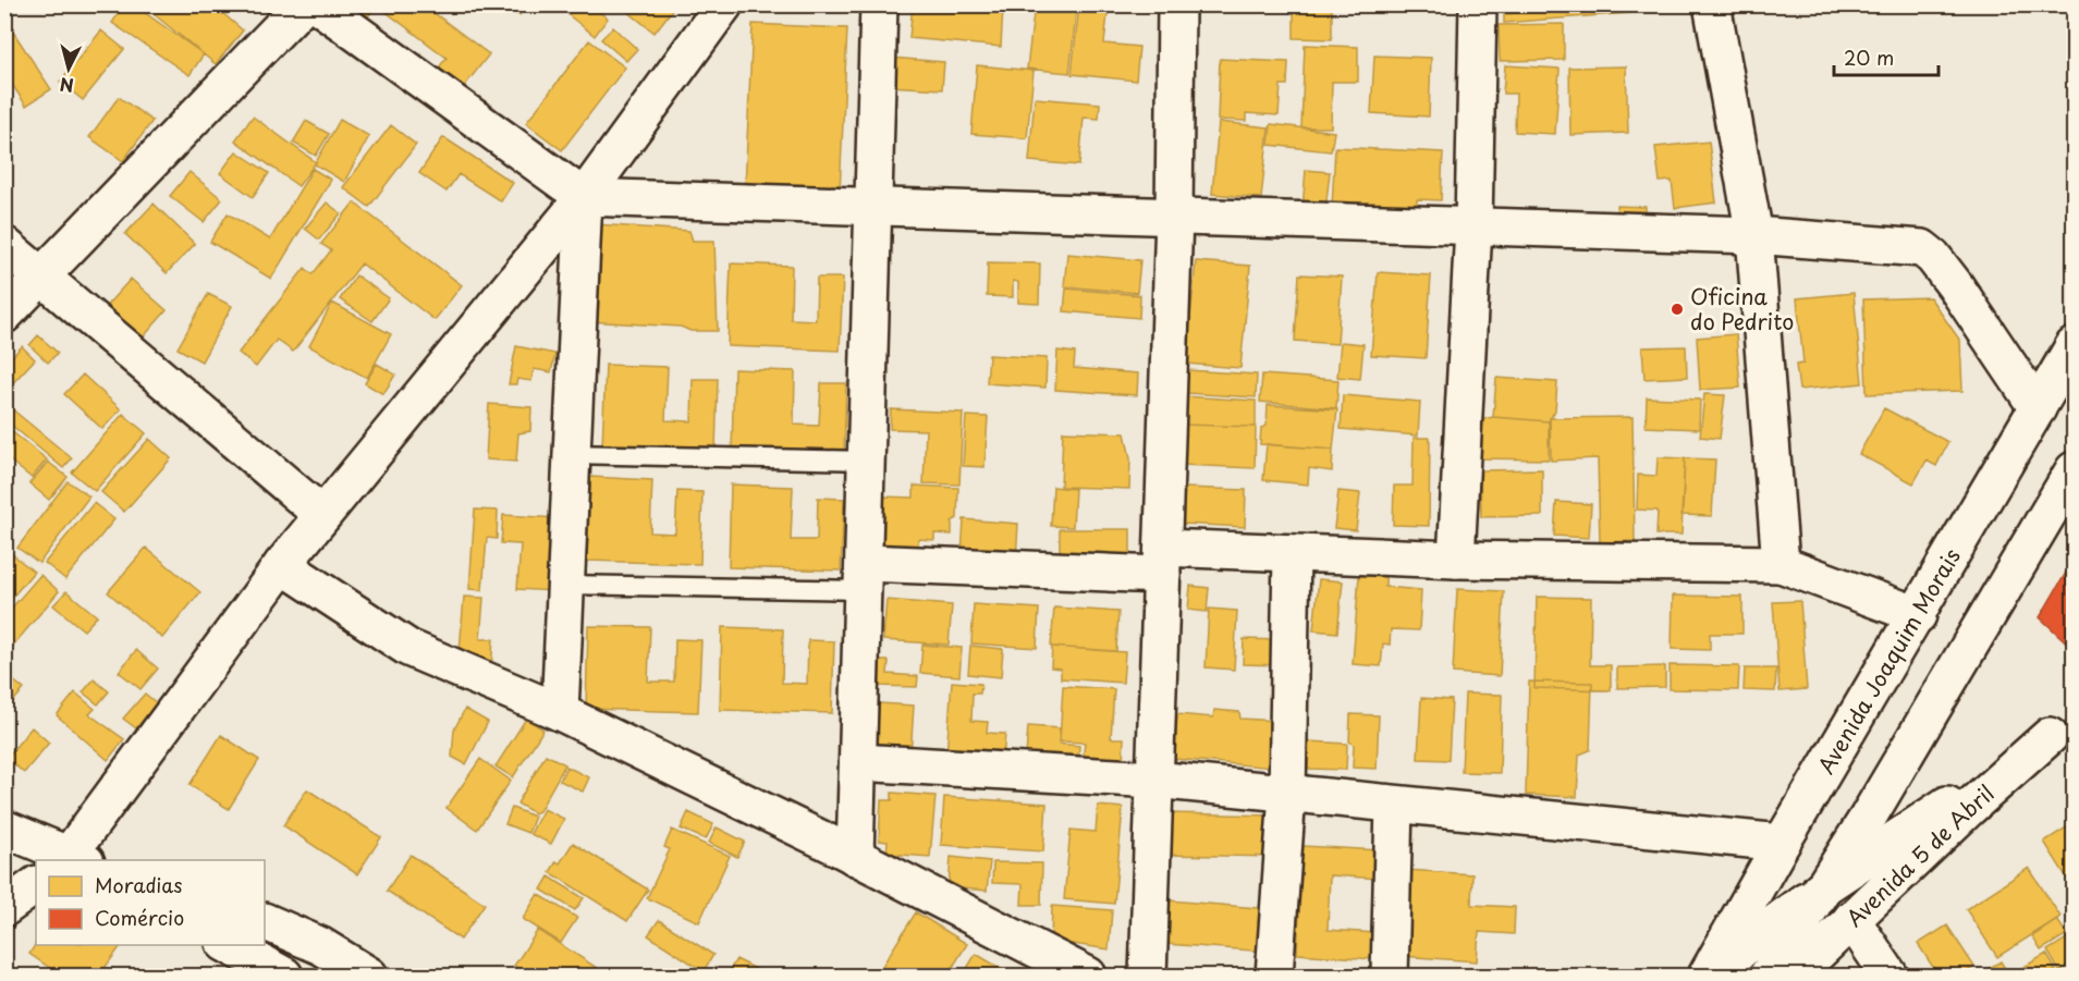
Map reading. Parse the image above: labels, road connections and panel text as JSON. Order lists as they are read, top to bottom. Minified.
{"streets":{"street":["Avenida Joaquim Morais","Avenida 5 de Abril"]},"places":["Oficina do Pedrito"],"legend":["Moradias","Comércio"],"scale_bar":"20 m","north":"bottom"}
